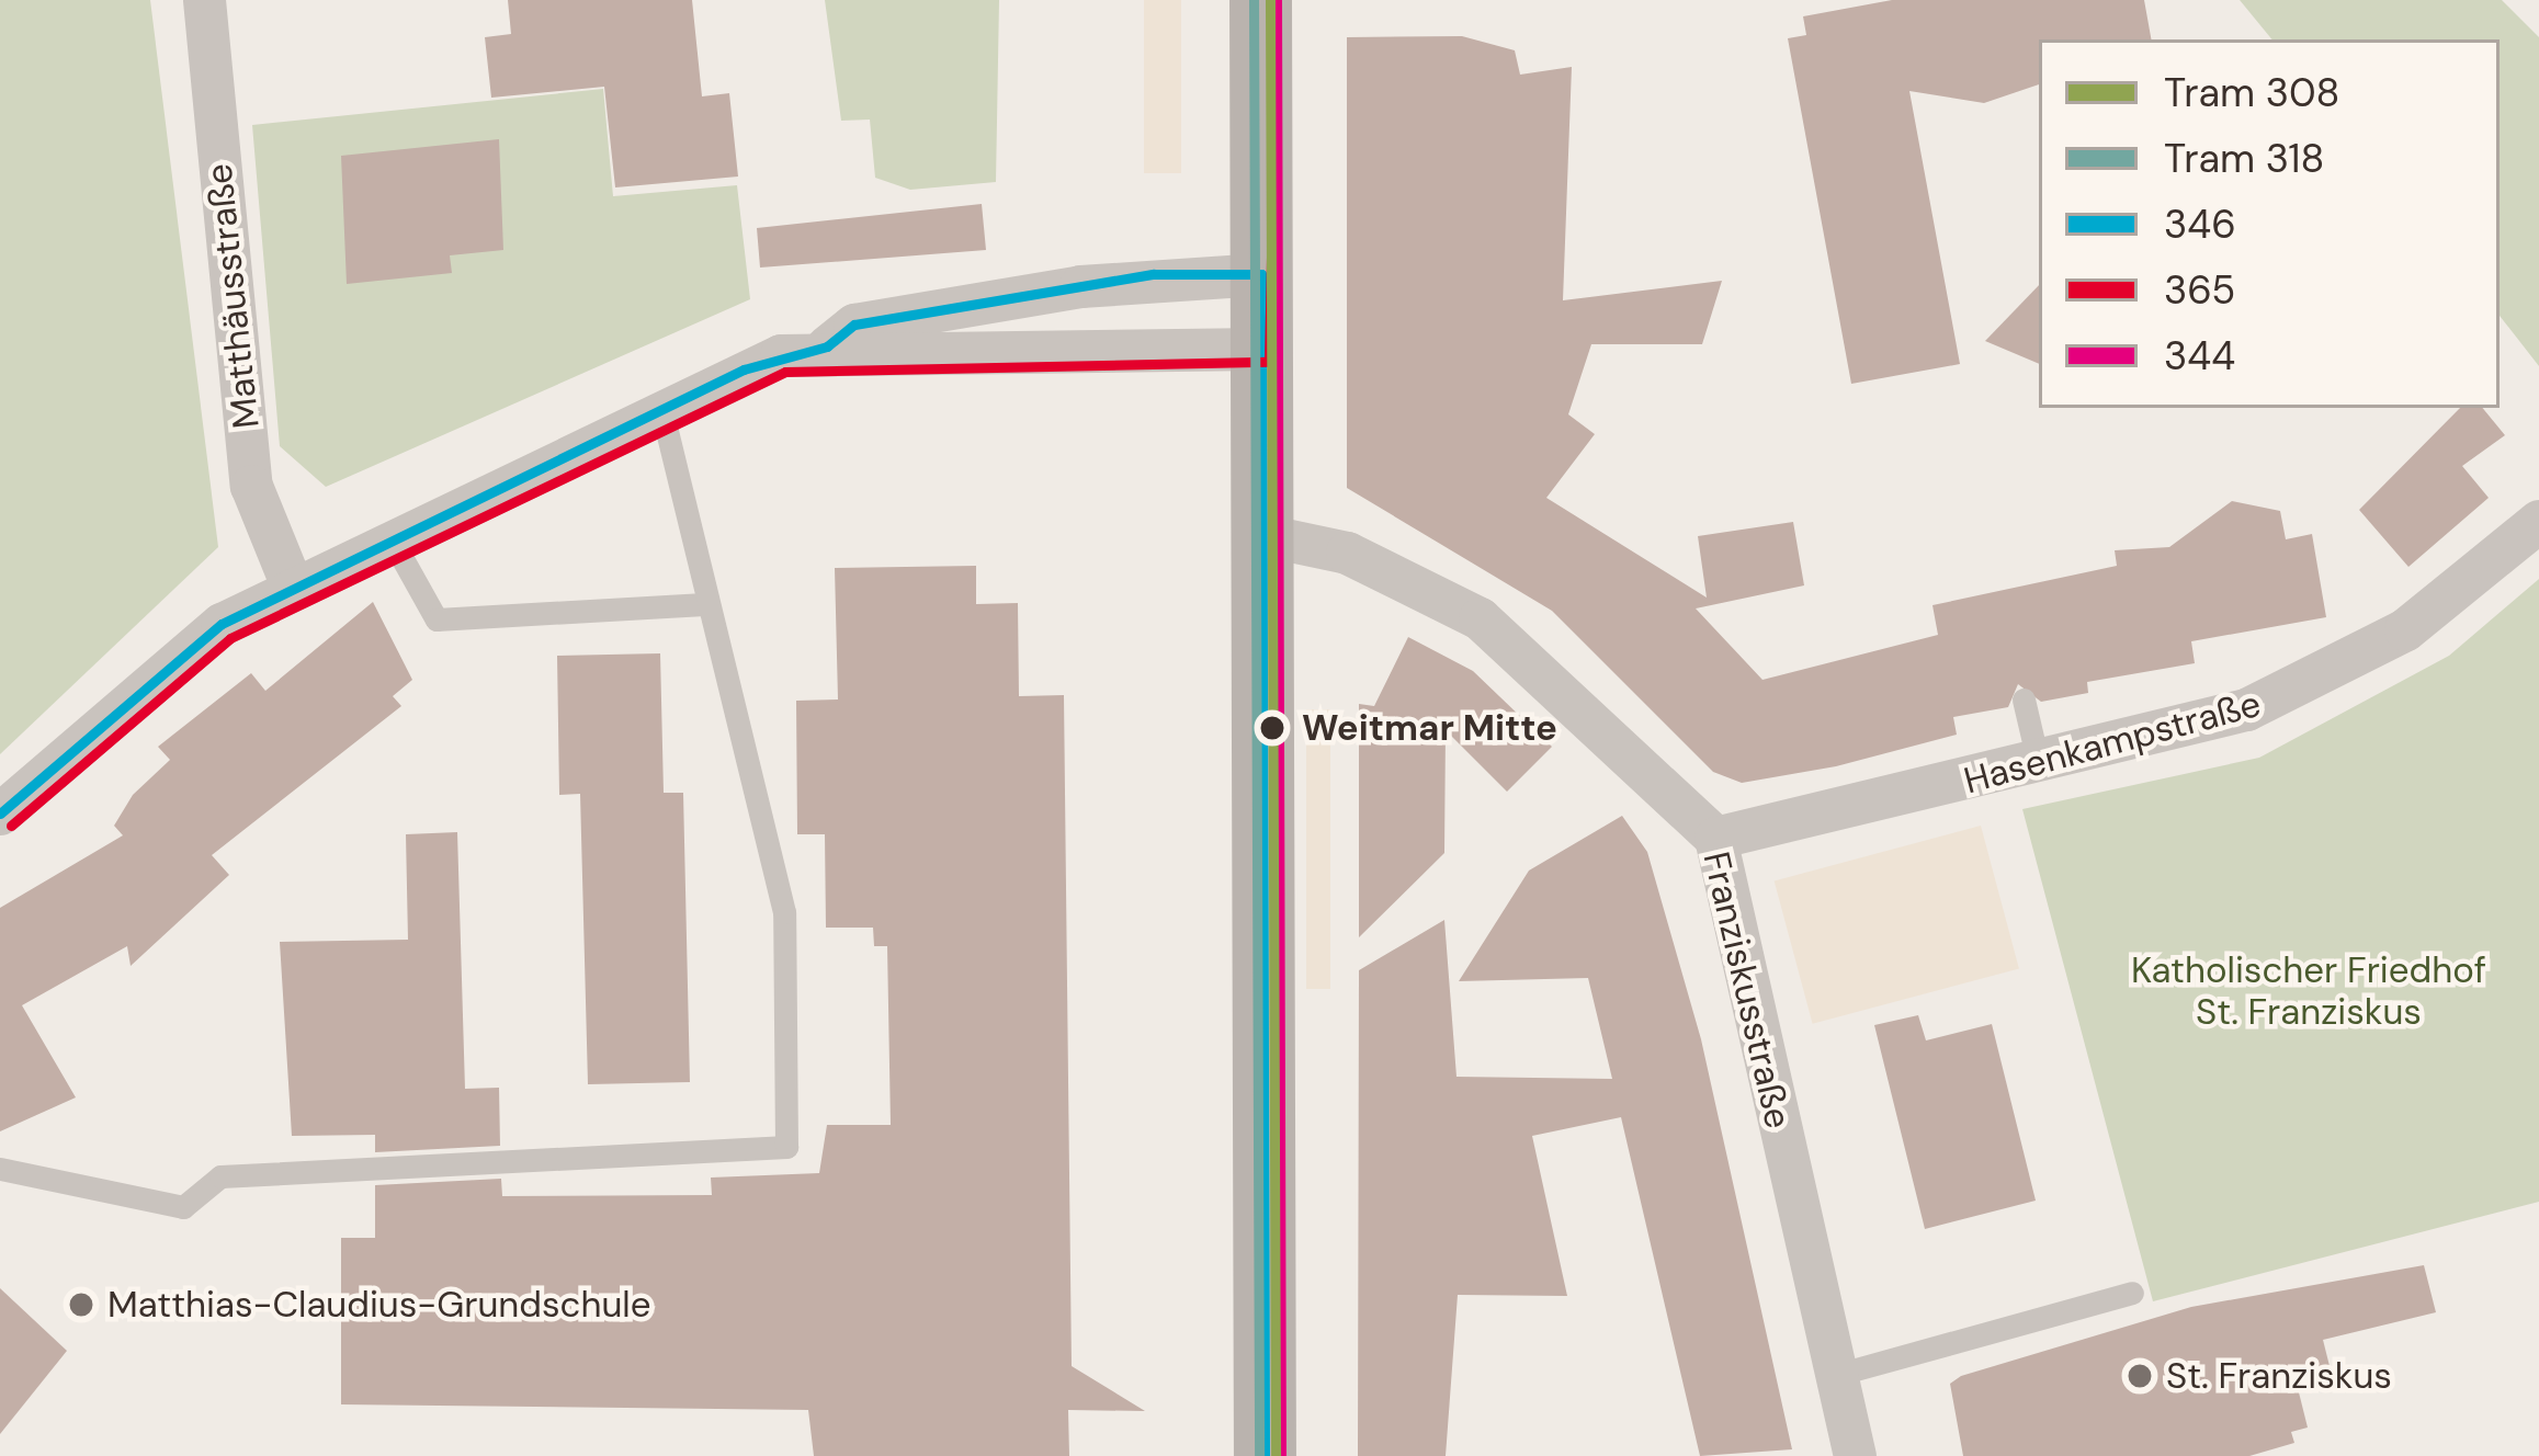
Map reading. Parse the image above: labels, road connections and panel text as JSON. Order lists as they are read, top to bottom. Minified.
{"streets":{"street":["Matthäusstraße","Hasenkampstraße","Franziskusstraße"]},"crossings":[["Hasenkampstraße","Franziskusstraße"]],"parks":["Katholischer Friedhof St. Franziskus"],"places":["Weitmar Mitte","Matthias-Claudius-Grundschule","St. Franziskus"],"lines":["tram line 308","tram line 318","transit line 365","transit line 344","transit line 346"],"legend":["Tram 308","Tram 318","346","365","344"]}
